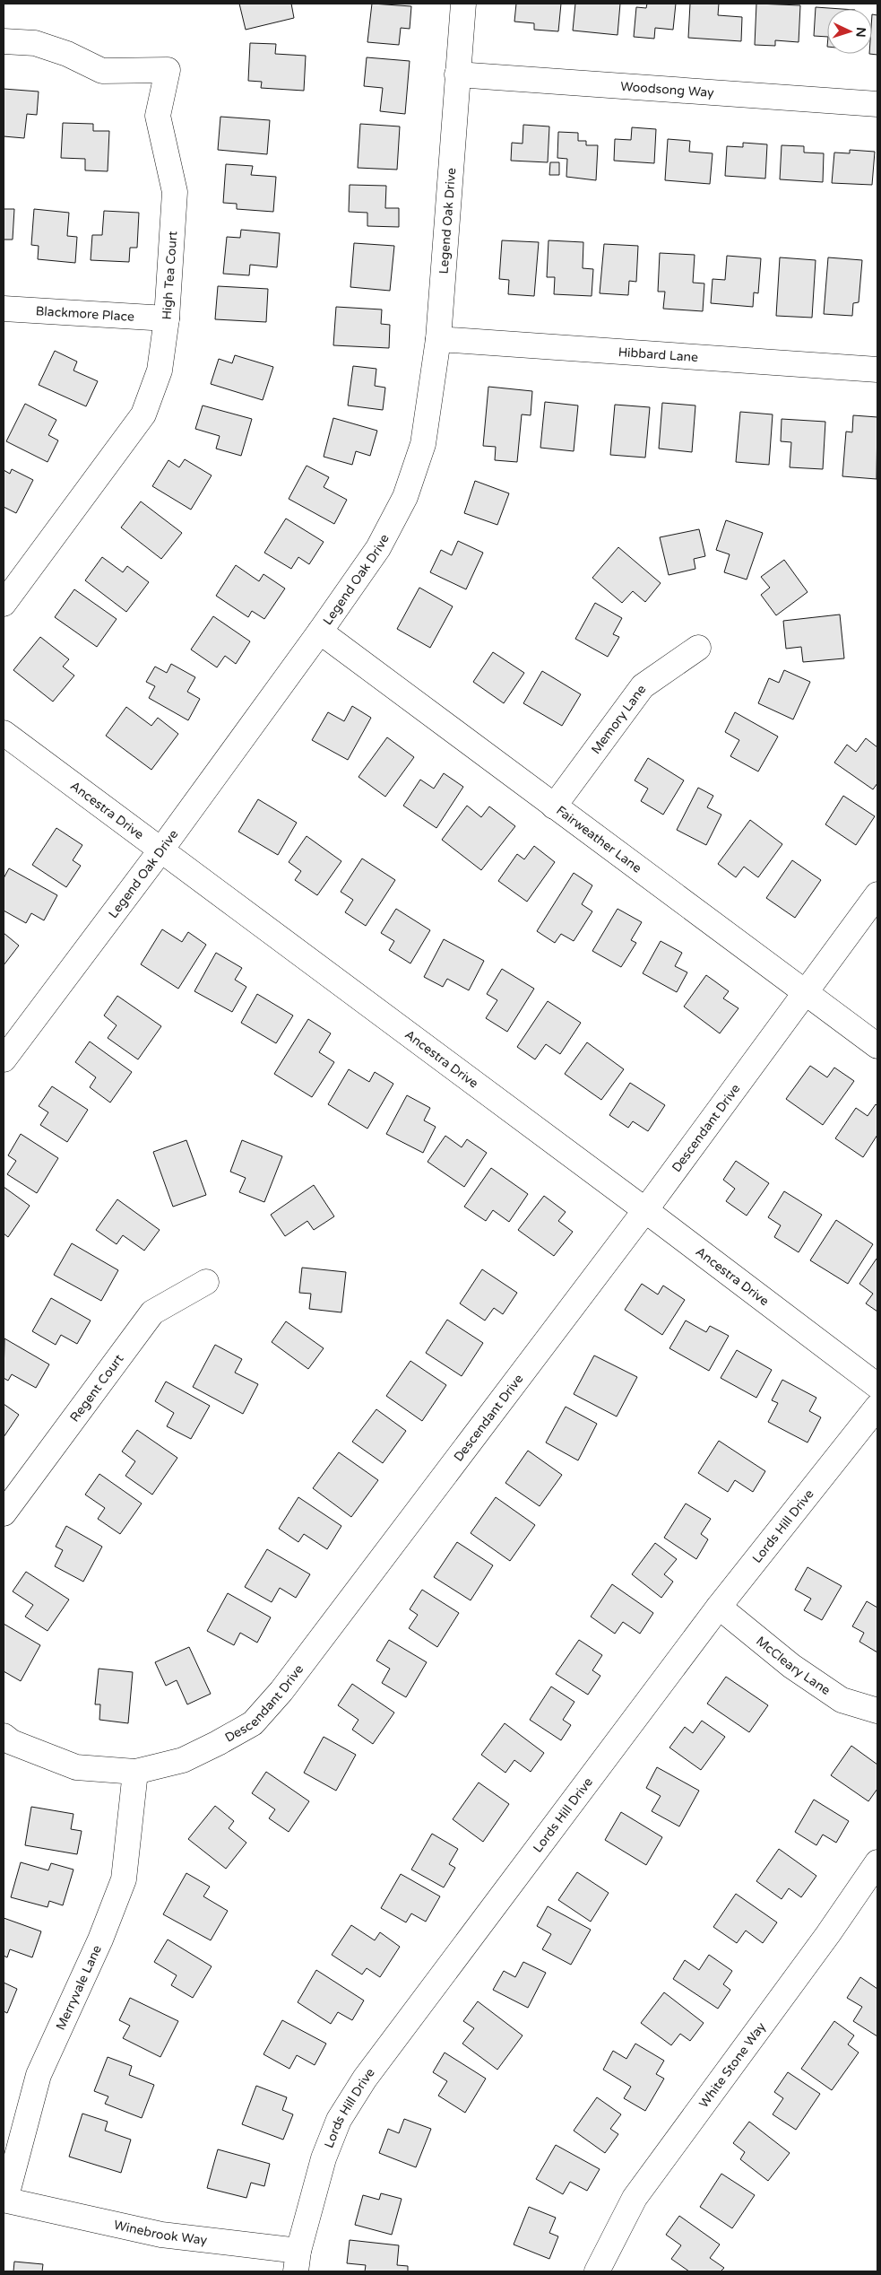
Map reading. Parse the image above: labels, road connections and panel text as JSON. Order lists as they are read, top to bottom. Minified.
{"streets":{"street":["Woodsong Way","Legend Oak Drive","High Tea Court","Blackmore Place","Hibbard Lane","Memory Lane","Ancestra Drive","Fairweather Lane","Descendant Drive","Regent Court","Lords Hill Drive","McCleary Lane","Merryvale Lane","White Stone Way","Winebrook Way"]},"crossings":[["Woodsong Way","Legend Oak Drive"],["Legend Oak Drive","Hibbard Lane"],["Legend Oak Drive","Ancestra Drive"],["Legend Oak Drive","Fairweather Lane"],["High Tea Court","Blackmore Place"],["Memory Lane","Fairweather Lane"],["Ancestra Drive","Descendant Drive"],["Fairweather Lane","Descendant Drive"],["Descendant Drive","Merryvale Lane"],["Lords Hill Drive","McCleary Lane"],["Lords Hill Drive","Winebrook Way"],["Merryvale Lane","Winebrook Way"]],"north":"right"}
